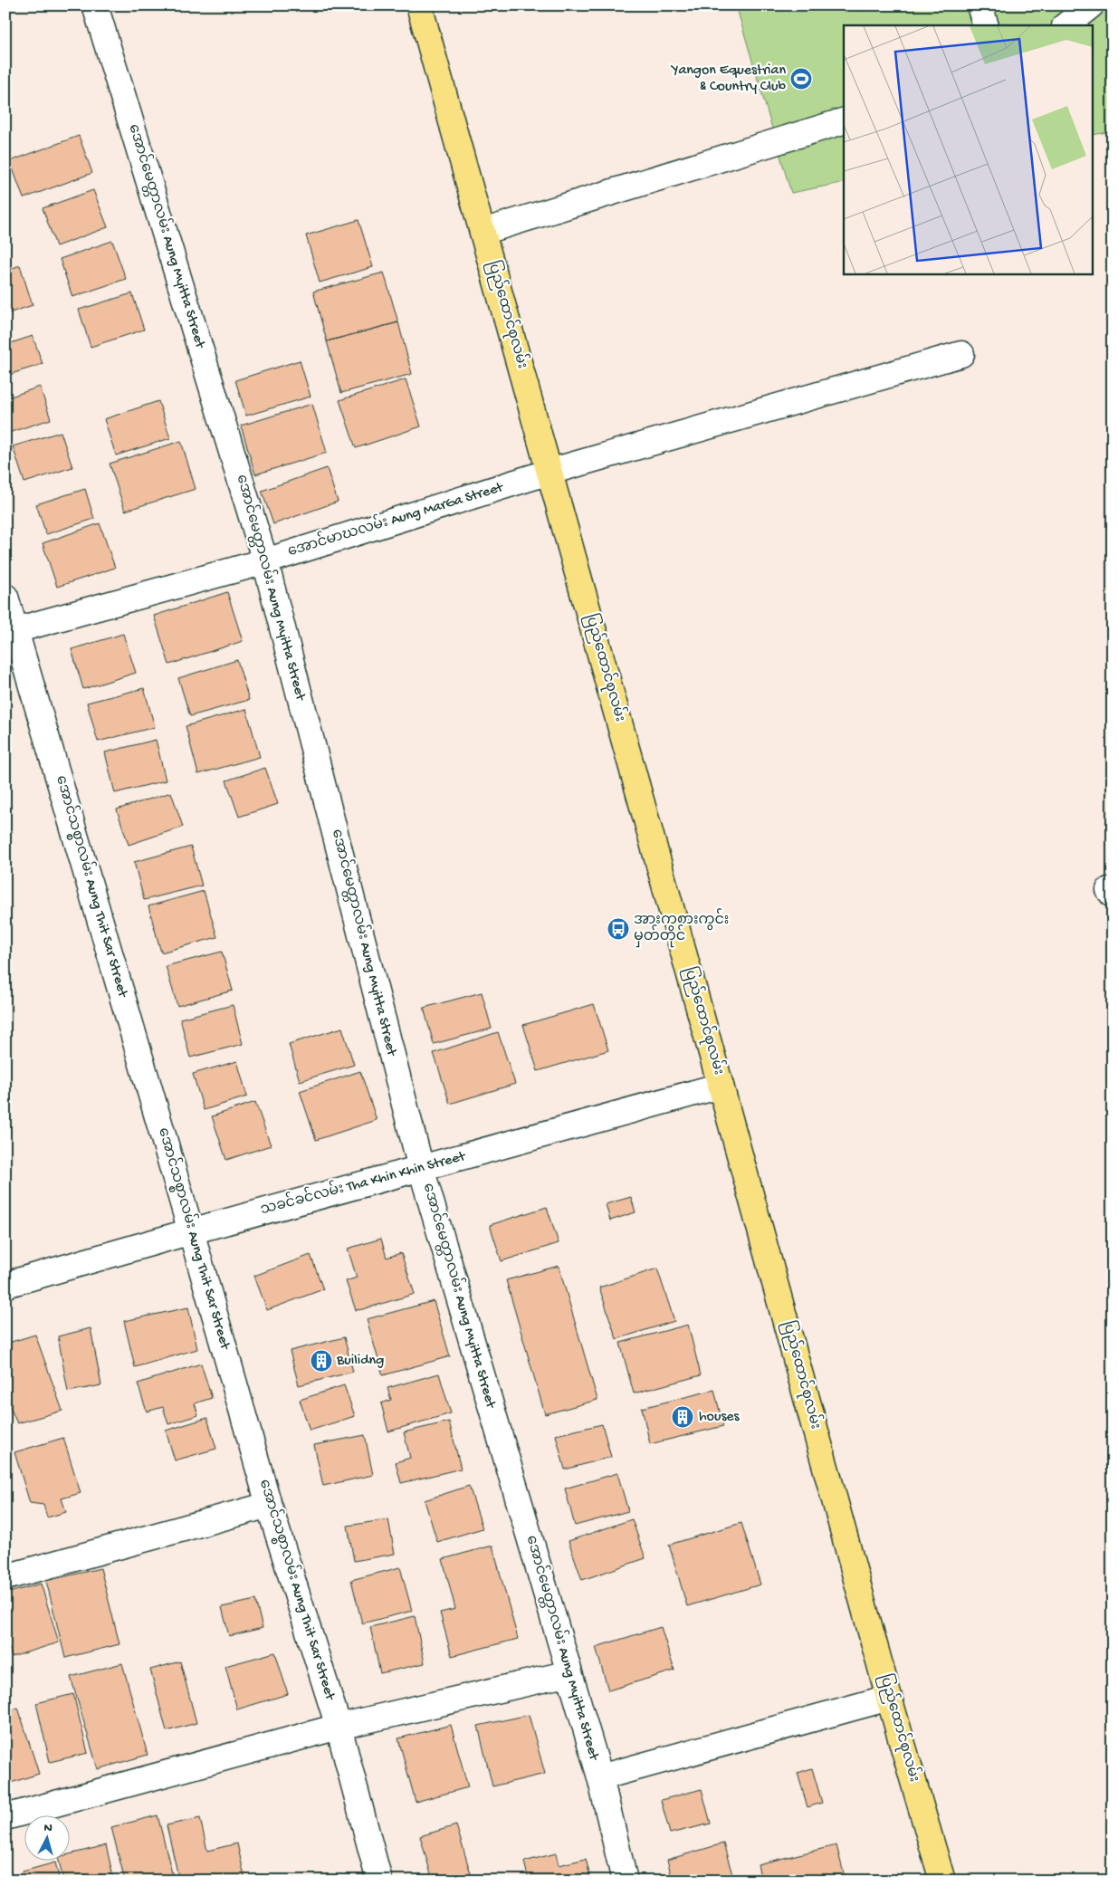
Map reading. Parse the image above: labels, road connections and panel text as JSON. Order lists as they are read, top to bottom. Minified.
{"streets":{"main road":["ပြည်ထောင်စုလမ်း"],"street":["အောင်မေတ္တာလမ်း Aung Myitta Street","အောင်မာဃလမ်း Aung MarGa Street","အောင်သစ္စာလမ်း Aung Thit Sar Street","သခင်ခင်လမ်း Tha Khin Khin Street"]},"crossings":[["အောင်မေတ္တာလမ်း Aung Myitta Street","အောင်မာဃလမ်း Aung MarGa Street"],["အောင်မေတ္တာလမ်း Aung Myitta Street","သခင်ခင်လမ်း Tha Khin Khin Street"],["ပြည်ထောင်စုလမ်း","အောင်မာဃလမ်း Aung MarGa Street"],["ပြည်ထောင်စုလမ်း","သခင်ခင်လမ်း Tha Khin Khin Street"],["အောင်မာဃလမ်း Aung MarGa Street","အောင်သစ္စာလမ်း Aung Thit Sar Street"],["အောင်သစ္စာလမ်း Aung Thit Sar Street","သခင်ခင်လမ်း Tha Khin Khin Street"]],"places":{"sports":["Yangon Equestrian & Country Club"],"bus stop":["အားကစားကွင်း မှတ်တိုင်"],"building":["Builidng","houses"]},"north":"top"}
